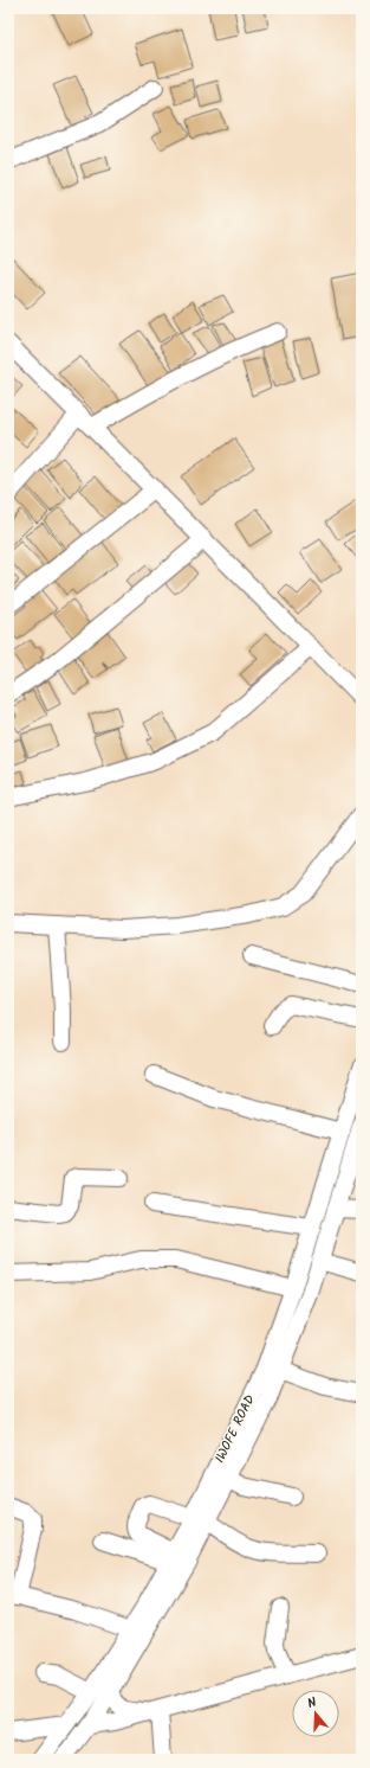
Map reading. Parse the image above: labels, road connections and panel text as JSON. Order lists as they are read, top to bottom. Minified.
{"streets":{"street":["IWOFE ROAD"]},"north":"top"}
